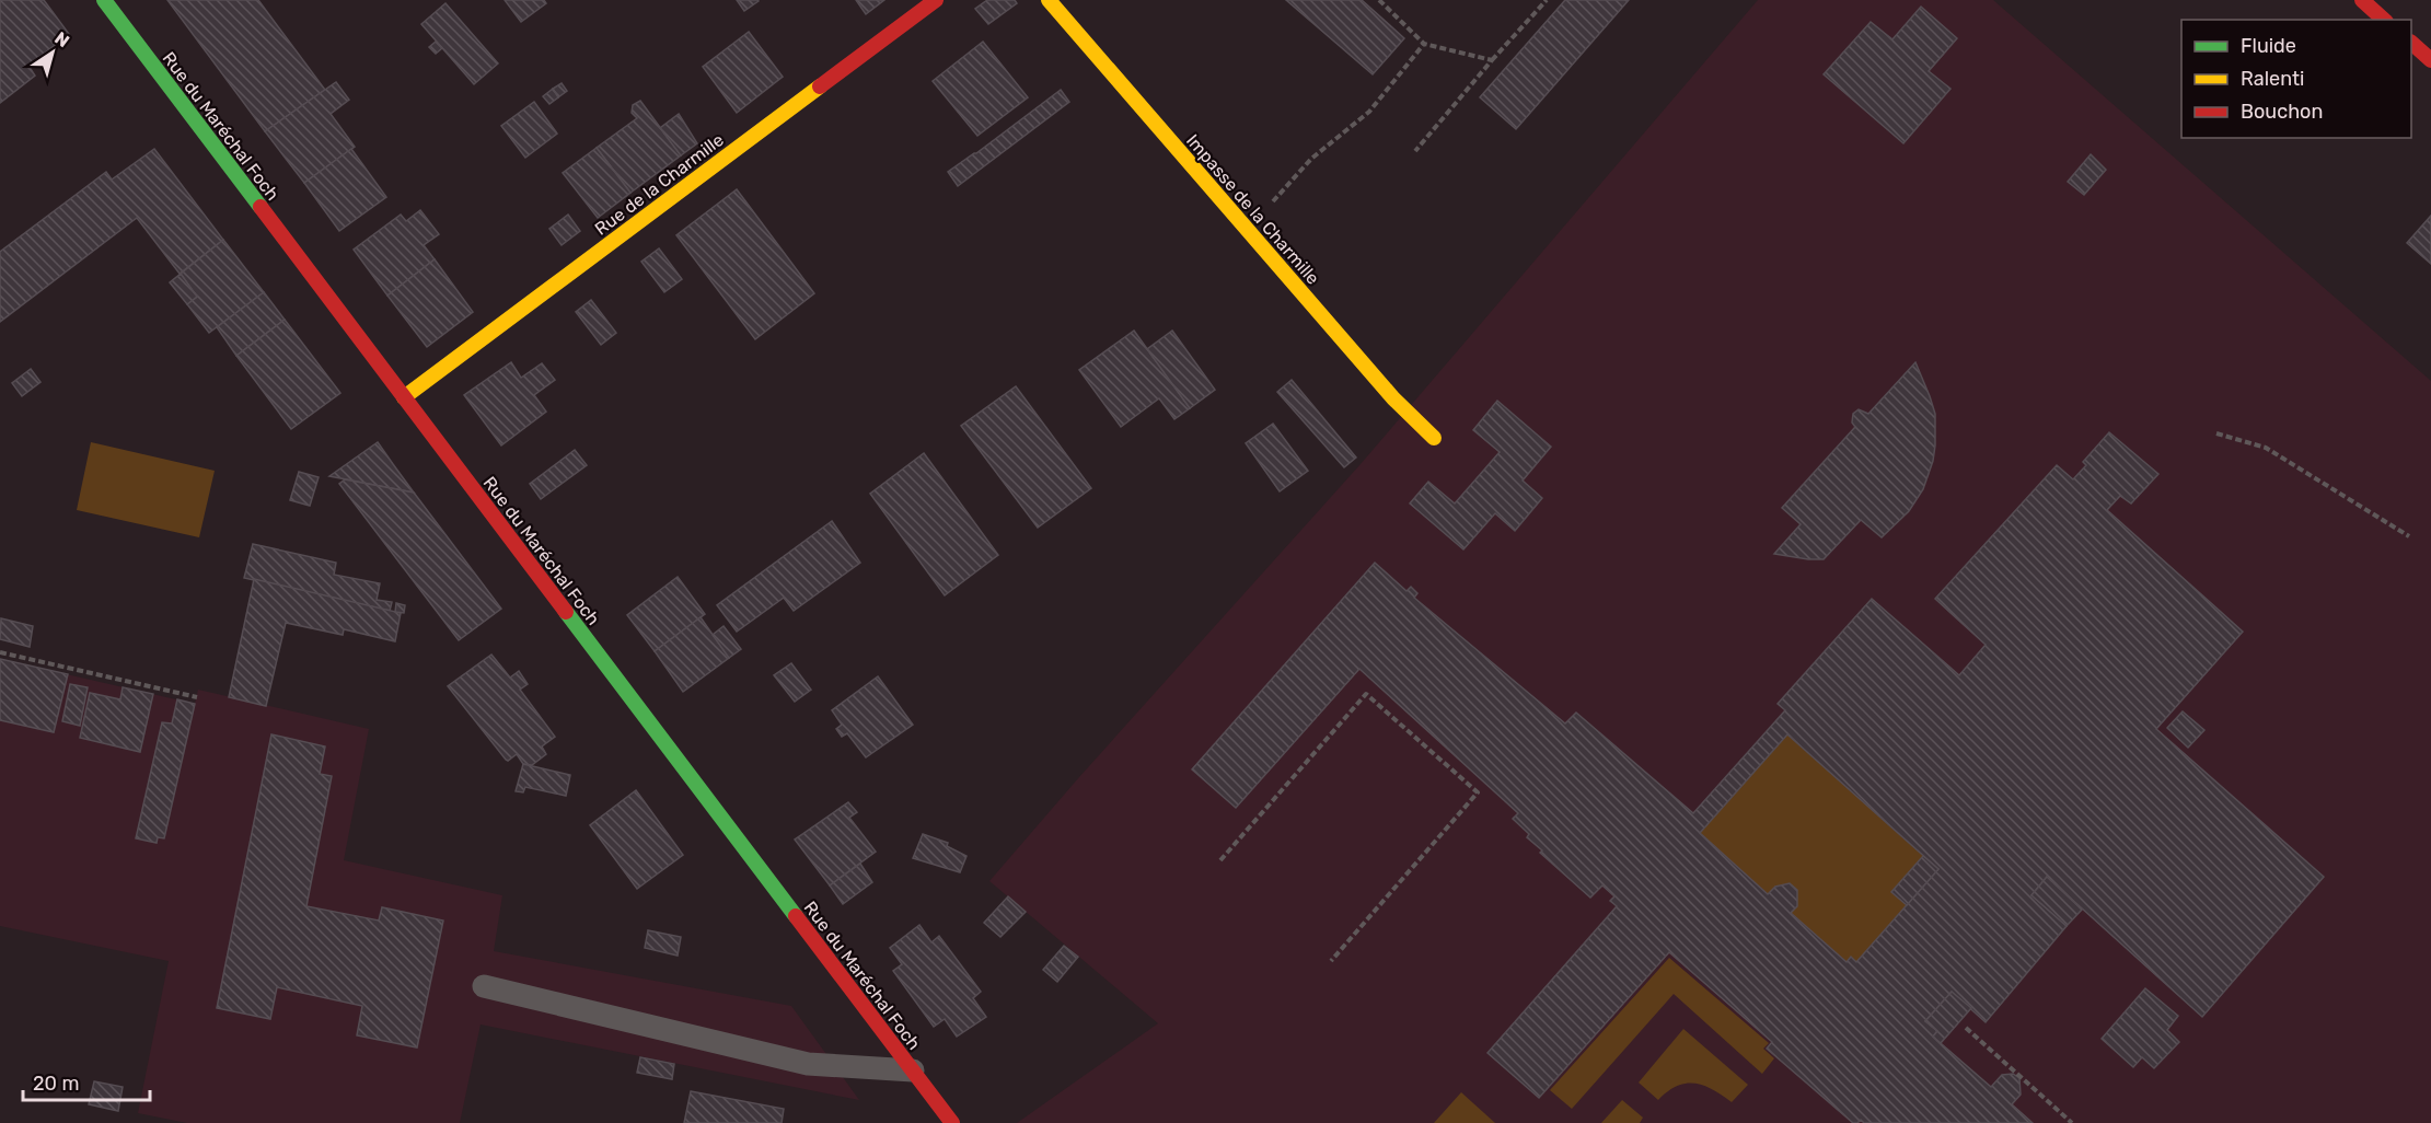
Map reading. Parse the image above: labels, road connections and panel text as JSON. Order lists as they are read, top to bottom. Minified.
{"streets":{"main road":["Rue du Maréchal Foch","Rue de la Charmille","Impasse de la Charmille"]},"crossings":[["Rue du Maréchal Foch","Rue de la Charmille"]],"legend":["Fluide","Ralenti","Bouchon"],"scale_bar":"20 m","north":"top right"}
